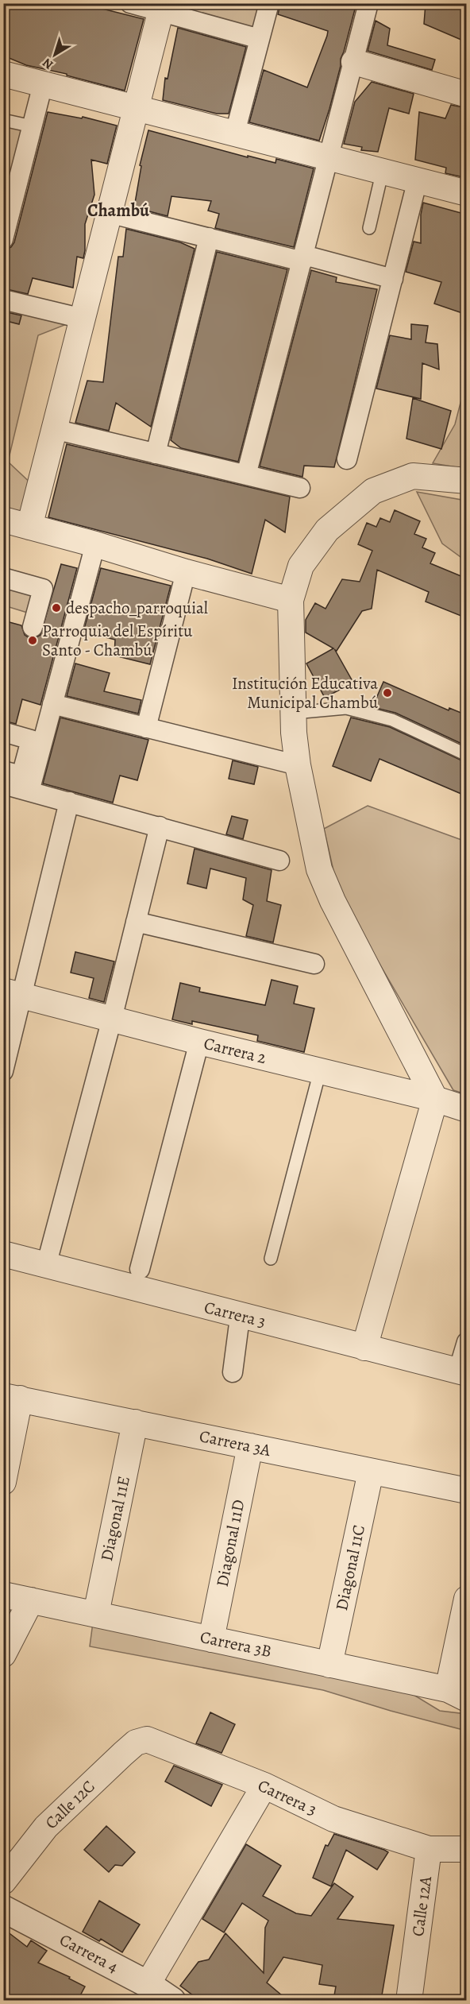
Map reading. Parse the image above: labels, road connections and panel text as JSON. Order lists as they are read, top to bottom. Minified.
{"streets":{"street":["Carrera 2","Carrera 3","Carrera 3A","Diagonal 11E","Diagonal 11D","Diagonal 11C","Carrera 3B","Calle 12C","Calle 12A","Carrera 4"]},"crossings":[["Carrera 3","Calle 12C"],["Carrera 3","Calle 12A"],["Carrera 3A","Diagonal 11E"],["Carrera 3A","Diagonal 11D"],["Carrera 3A","Diagonal 11C"],["Diagonal 11E","Carrera 3B"],["Diagonal 11D","Carrera 3B"],["Diagonal 11C","Carrera 3B"]],"districts":["Chambú"],"places":["despacho_parroquial","Parroquia del Espíritu Santo - Chambú","Institución Educativa Municipal Chambú"],"north":"bottom left"}
